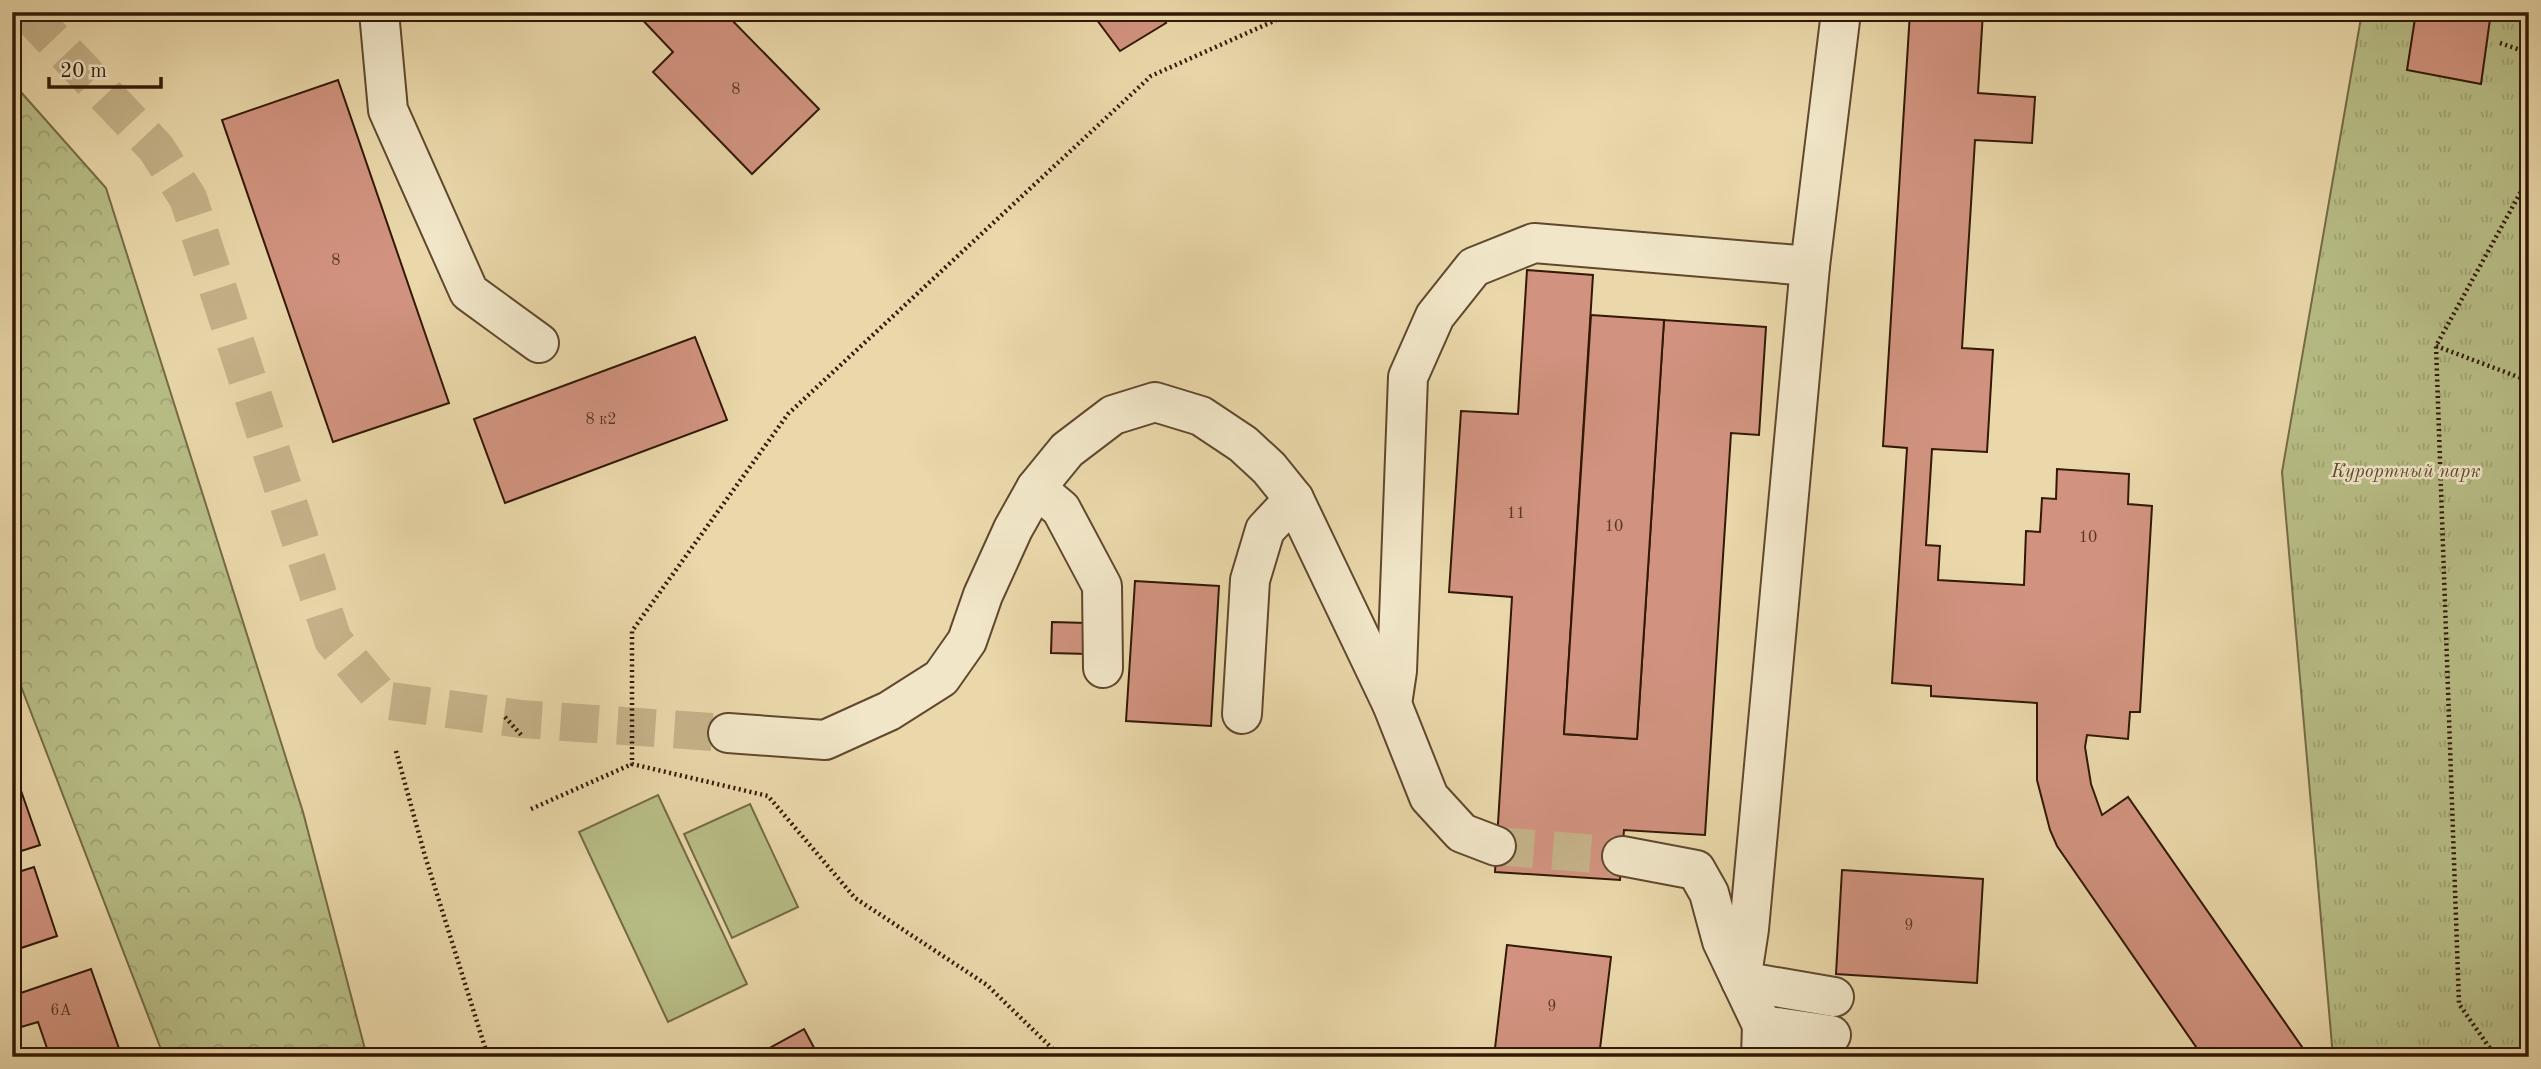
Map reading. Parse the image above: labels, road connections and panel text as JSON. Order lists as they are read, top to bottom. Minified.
{"parks":["Курортный парк"],"house_numbers":["8","8","8 к2","11","10","10","9","9","6А"],"scale_bar":"20 m"}
